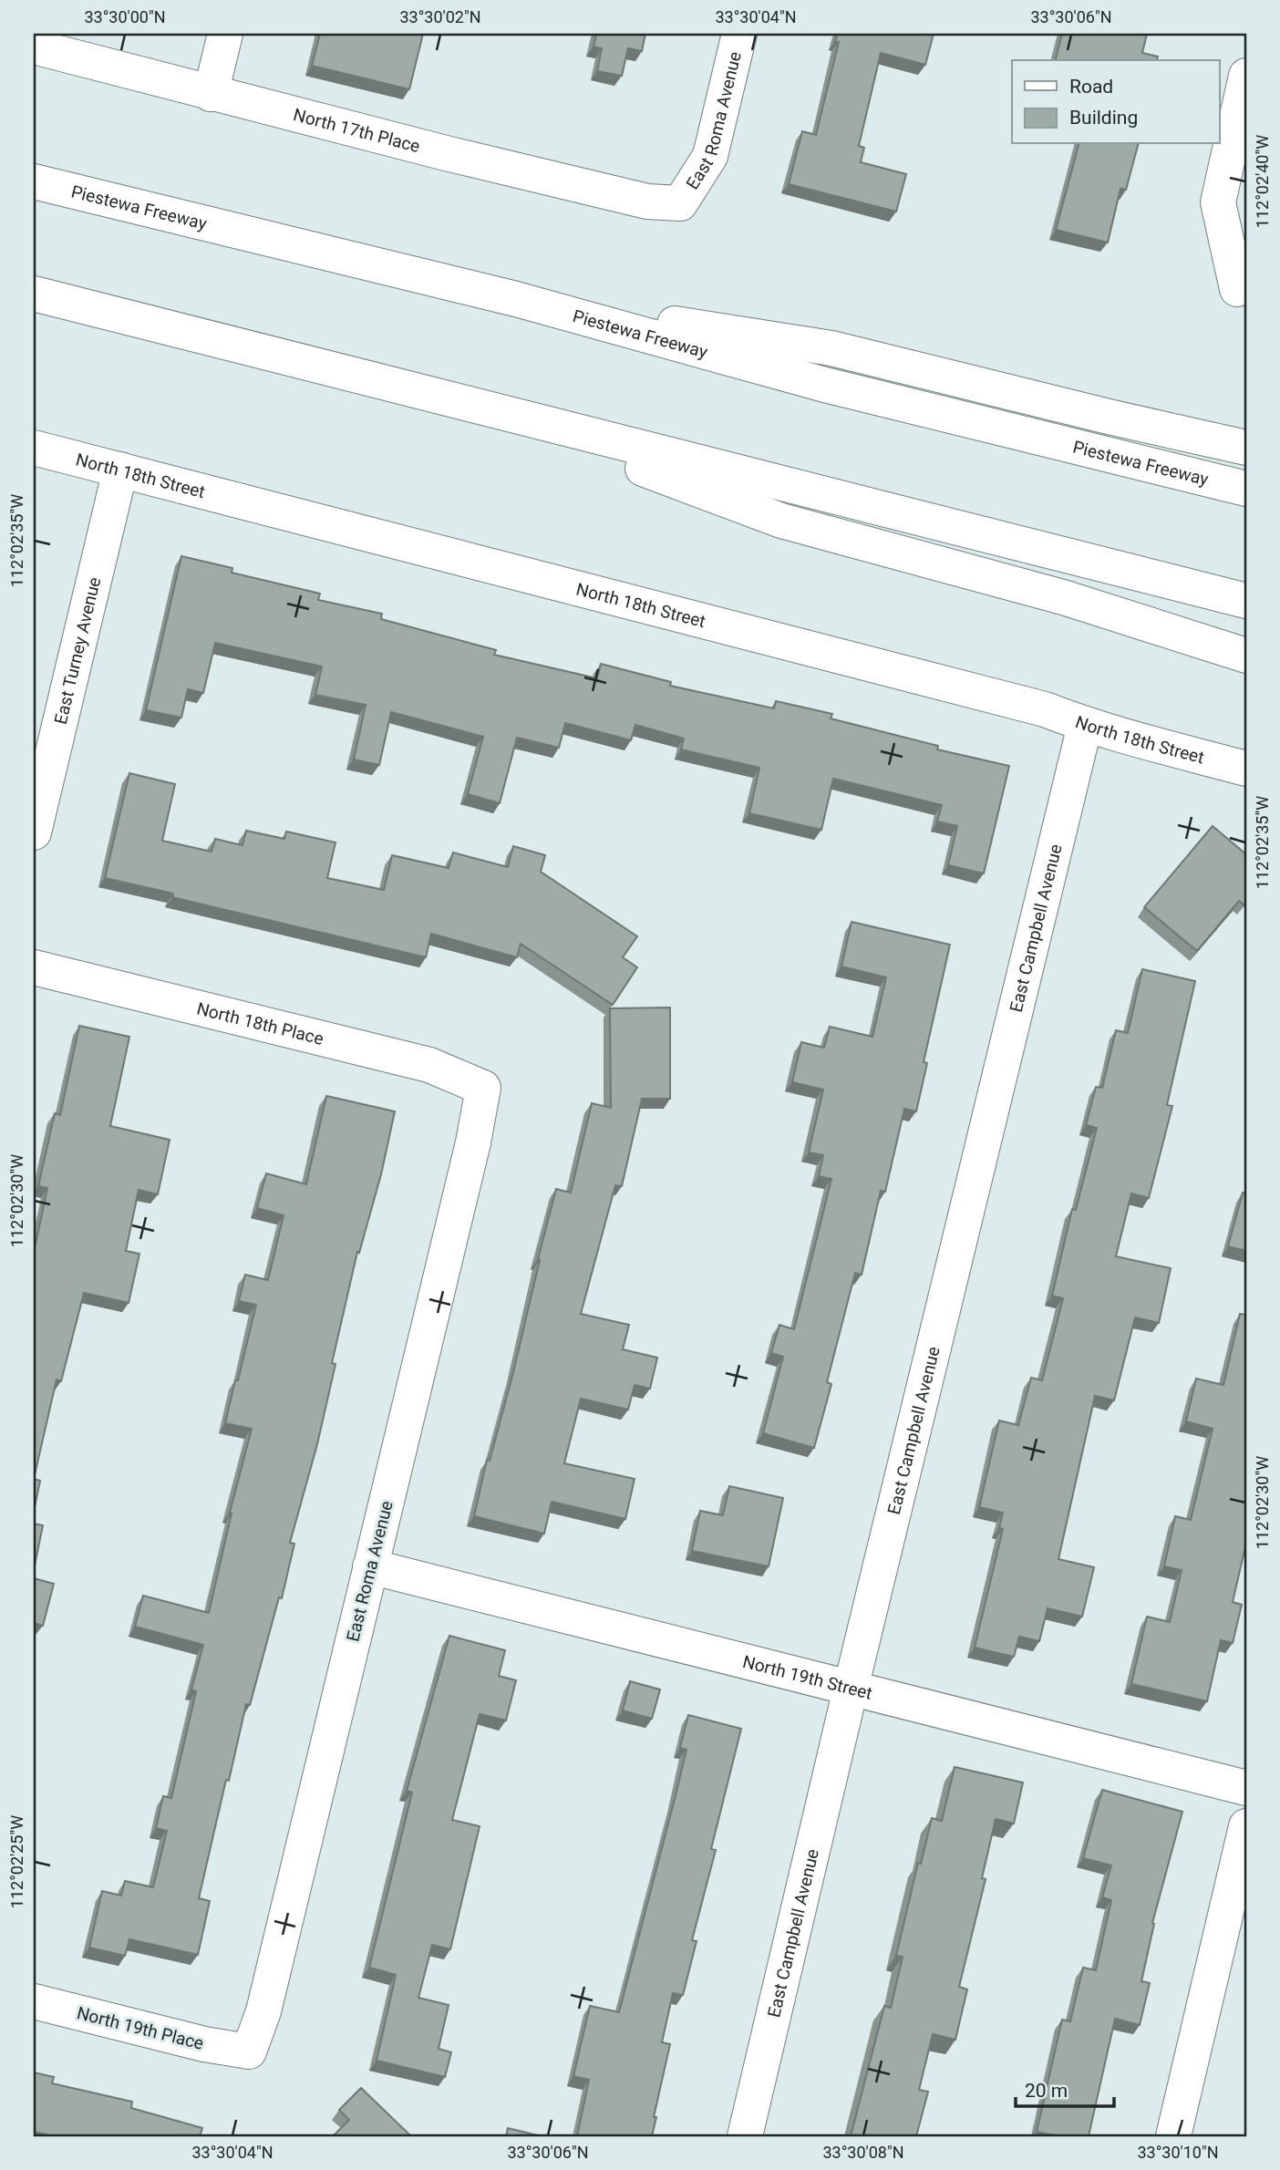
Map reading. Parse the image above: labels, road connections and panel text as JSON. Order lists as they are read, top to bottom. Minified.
{"streets":{"main road":["East Roma Avenue","North 17th Place","Piestewa Freeway","North 18th Street","East Turney Avenue","East Campbell Avenue","North 18th Place","North 19th Street","North 19th Place"]},"crossings":[["East Roma Avenue","North 17th Place"],["East Roma Avenue","North 18th Place"],["East Roma Avenue","North 19th Street"],["East Roma Avenue","North 19th Place"],["North 18th Street","East Turney Avenue"],["North 18th Street","East Campbell Avenue"],["East Campbell Avenue","North 19th Street"]],"legend":["Road","Building"],"scale_bar":"20 m","coordinates":["33°30'00\"N","33°30'02\"N","33°30'04\"N","33°30'06\"N","112°02'40\"W","112°02'35\"W","112°02'30\"W","112°02'25\"W","33°30'08\"N","33°30'10\"N"]}
